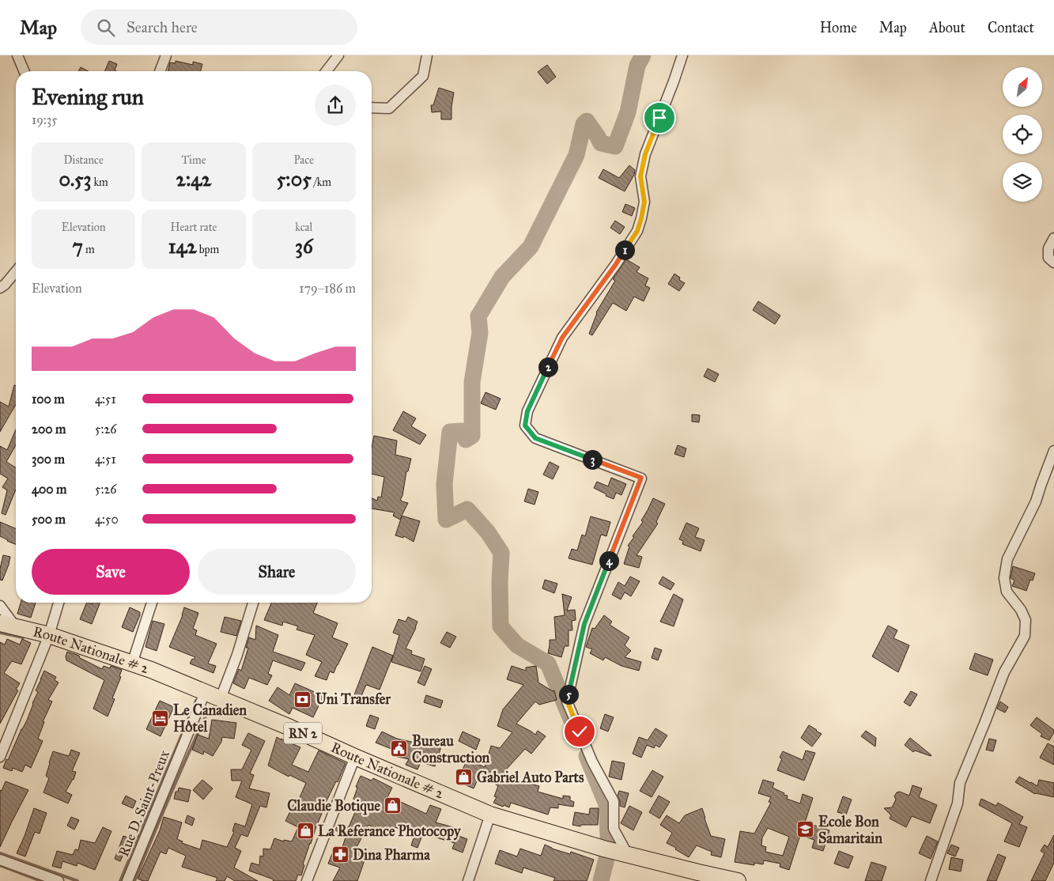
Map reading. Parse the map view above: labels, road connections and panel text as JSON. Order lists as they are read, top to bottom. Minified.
{"streets":{"main road":["Route Nationale # 2","RN 2"],"street":["Rue D. Saint-Preux"]},"crossings":[["Route Nationale # 2","Rue D. Saint-Preux"]],"places":{"bank":["Uni Transfer"],"hotel":["Le Canadien Hôtel"],"public building":["Bureau Construction"],"shop":["Gabriel Auto Parts","Claudie Botique","La Referance Photocopy"],"school or university":["Ecole Bon Samaritain"],"pharmacy":["Dina Pharma"]},"north":"top right","page":{"header":"Map","search":"Search here","nav":["Home","Map","About","Contact"],"heading":["Evening run","19:35"],"stats":[["Distance","0.53 km"],["Time","2:42"],["Pace","5:05 /km"],["Elevation","7 m"],["Heart rate","142 bpm"],["kcal","36"]],"pins":["1","2","3","4","5"],"chart":["Elevation","179–186 m"],"list":[{"name":"100 m","note":"4:51"},{"name":"200 m","note":"5:26"},{"name":"300 m","note":"4:51"},{"name":"400 m","note":"5:26"},{"name":"500 m","note":"4:50"}],"buttons":["Save","Share"]}}
